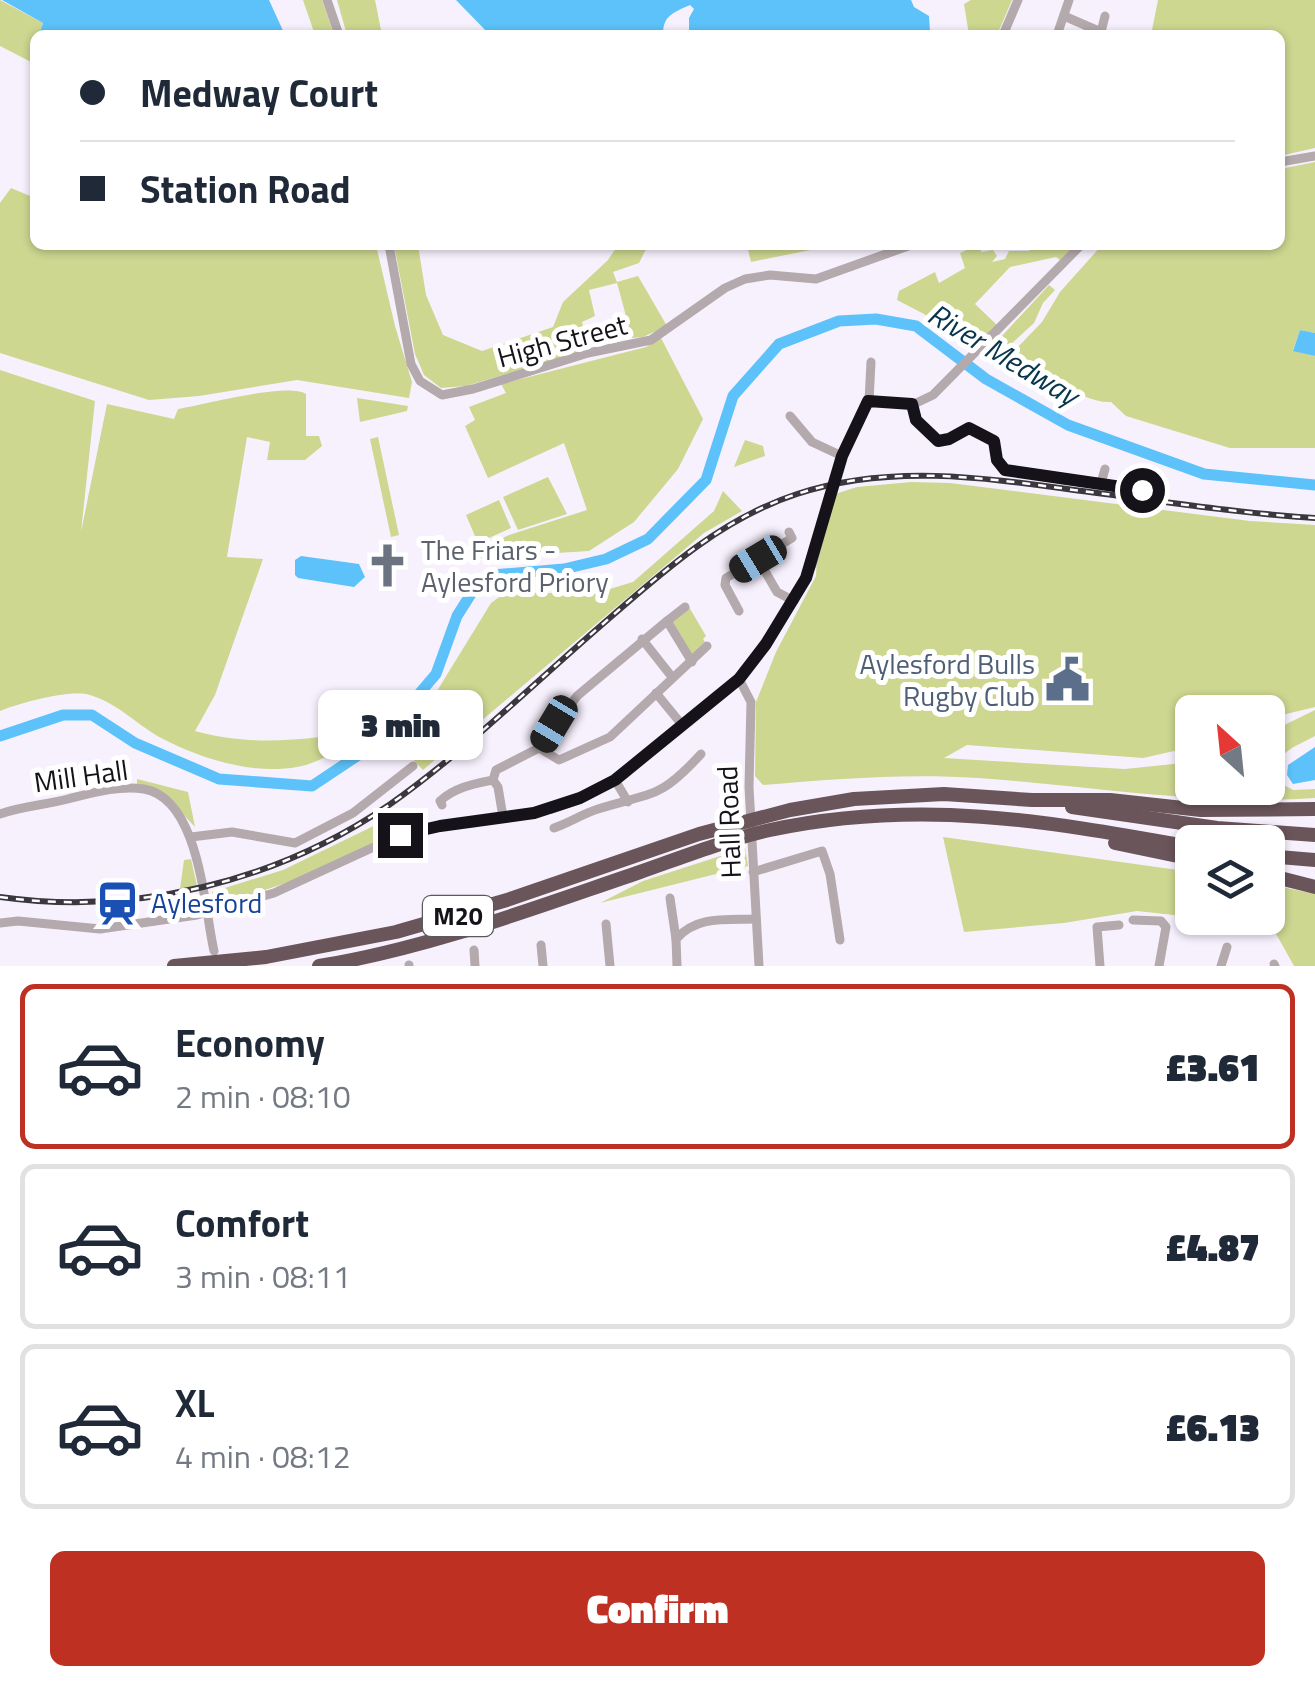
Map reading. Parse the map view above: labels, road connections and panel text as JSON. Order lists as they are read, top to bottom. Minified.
{"streets":{"highway":["M20"],"street":["High Street","Mill Hall","Hall Road"]},"water":["River Medway"],"places":{"church":["The Friars - Aylesford Priory"],"public building":["Aylesford Bulls Rugby Club"],"station":["Aylesford"]},"north":"top left","page":{"banner":["Medway Court","Station Road"],"bubble":"3 min","list":[{"name":"Economy","note":"2 min · 08:10","value":"£3.61"},{"name":"Comfort","note":"3 min · 08:11","value":"£4.87"},{"name":"XL","note":"4 min · 08:12","value":"£6.13"}],"buttons":"Confirm"}}
